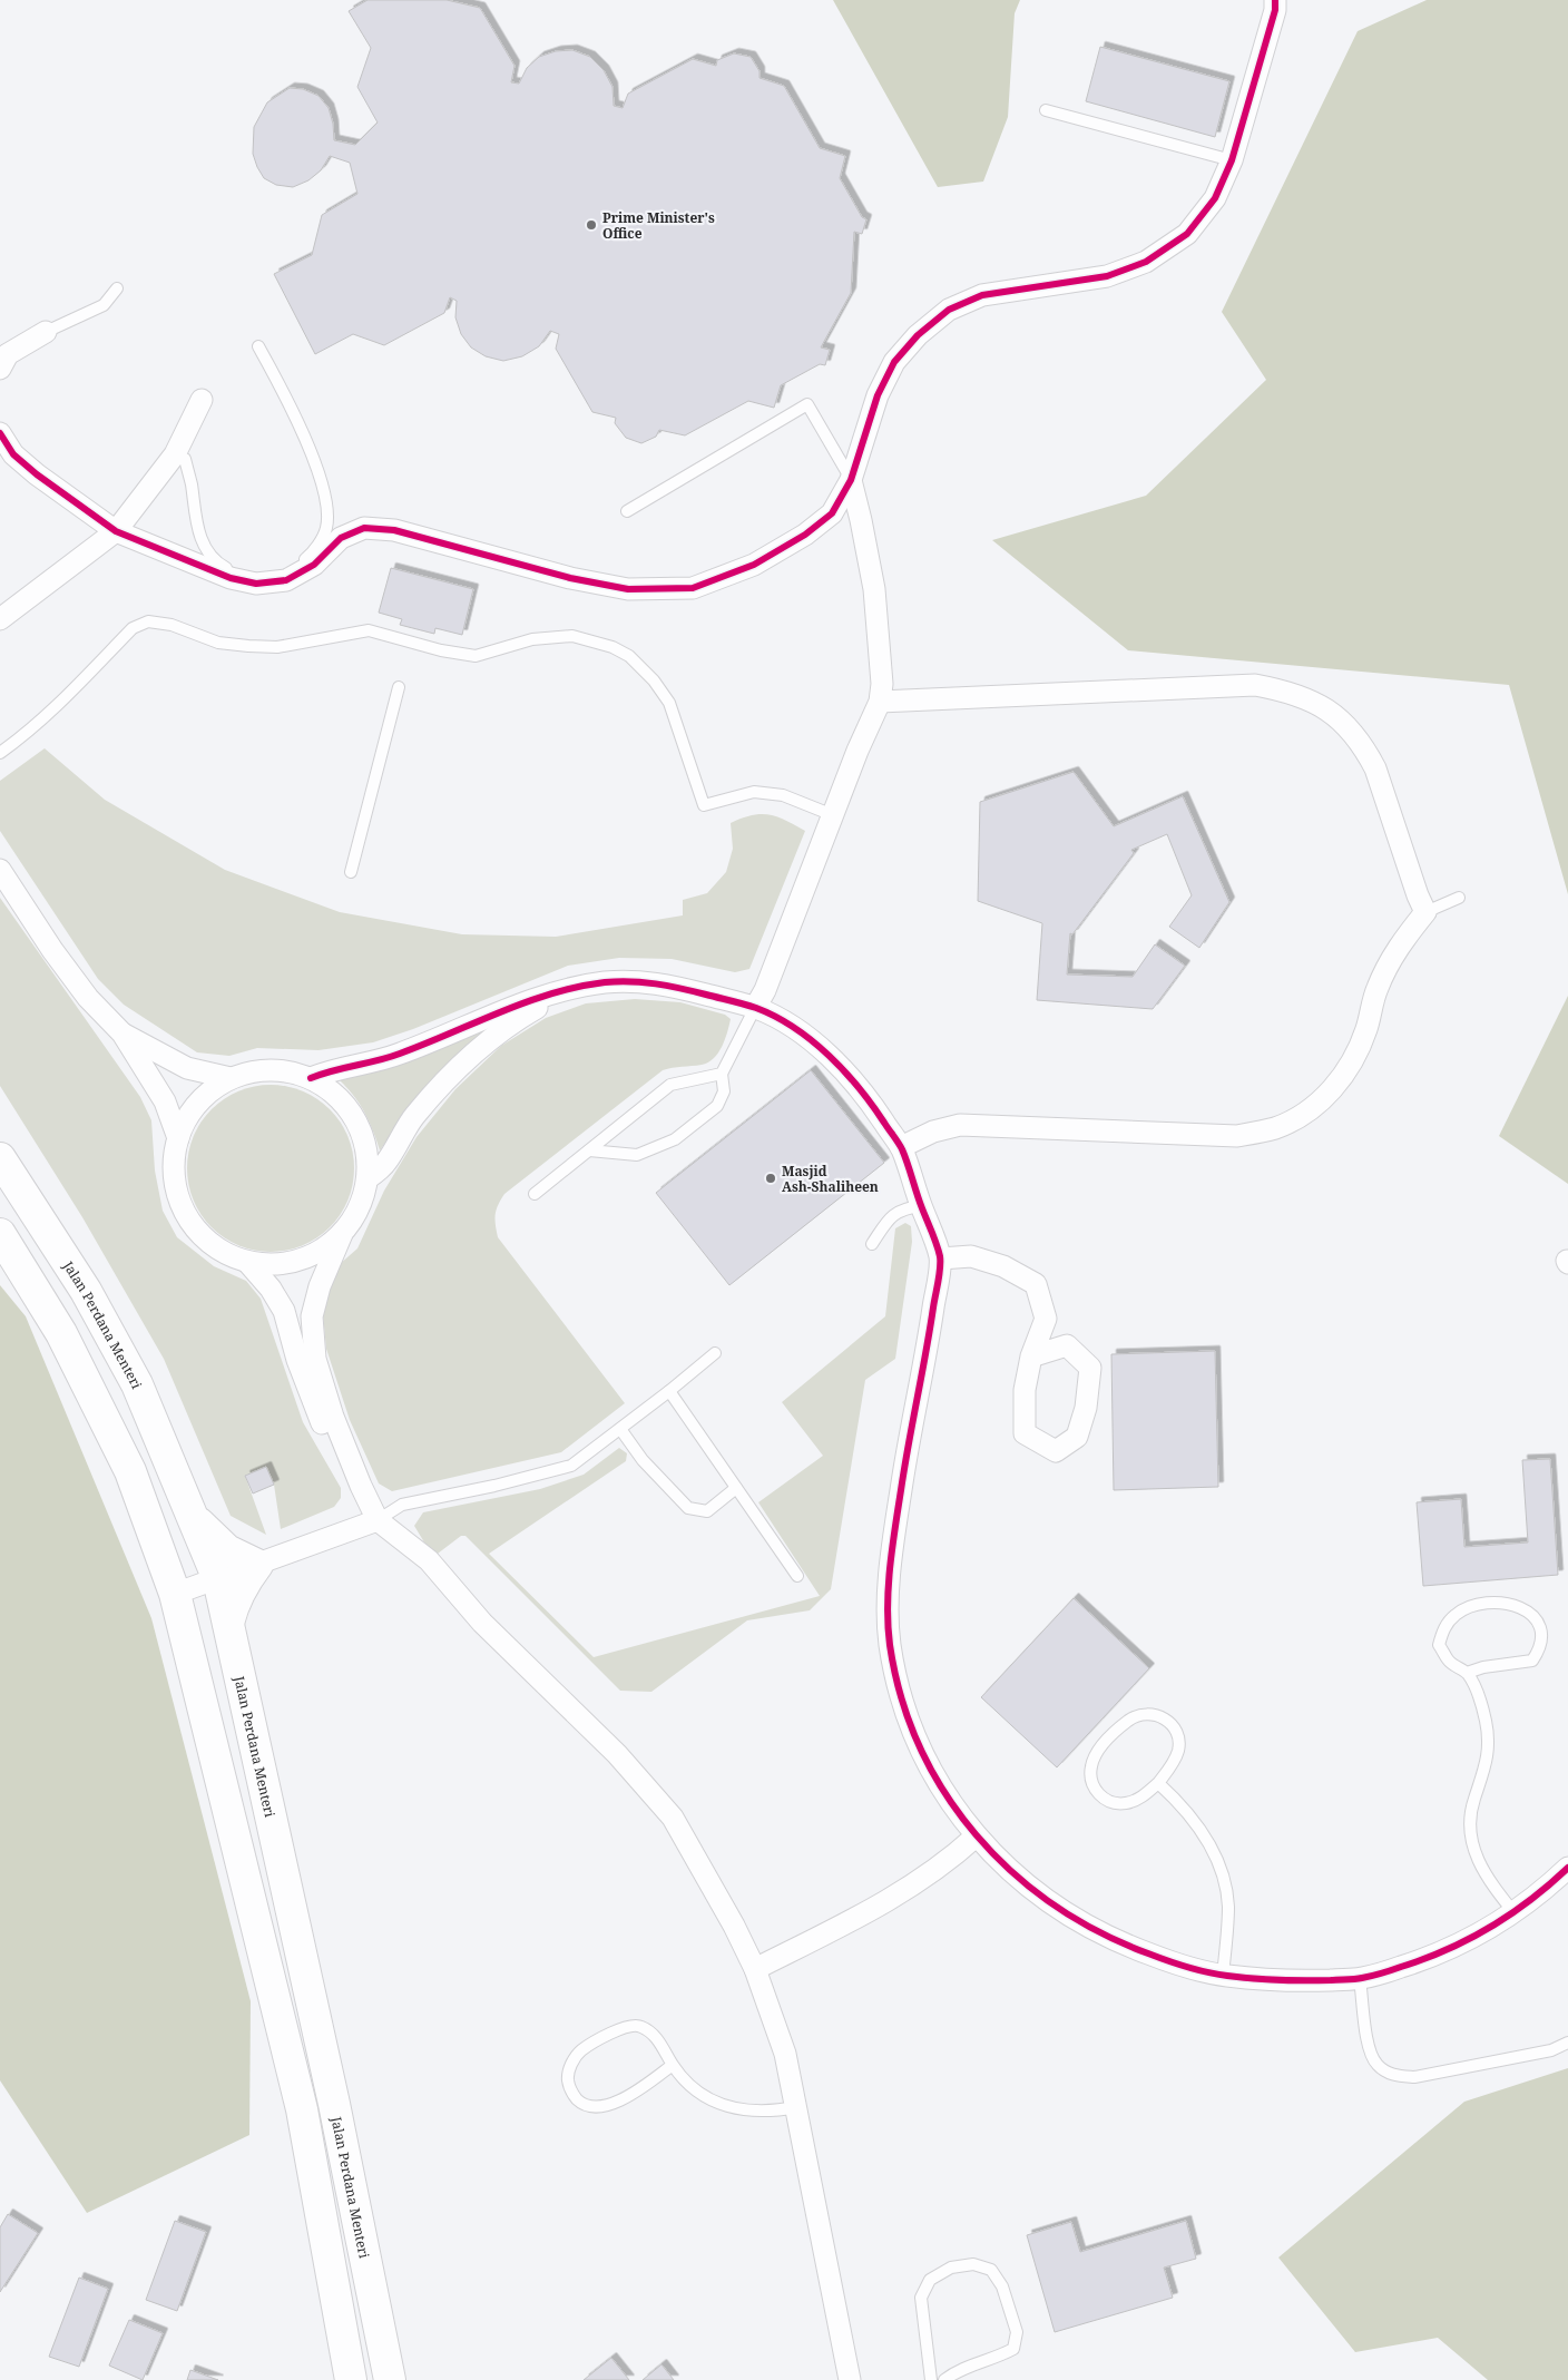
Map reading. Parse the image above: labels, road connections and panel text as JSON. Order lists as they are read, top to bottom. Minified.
{"streets":{"main road":["Jalan Perdana Menteri"]},"places":["Prime Minister's Office","Masjid Ash-Shaliheen"]}
